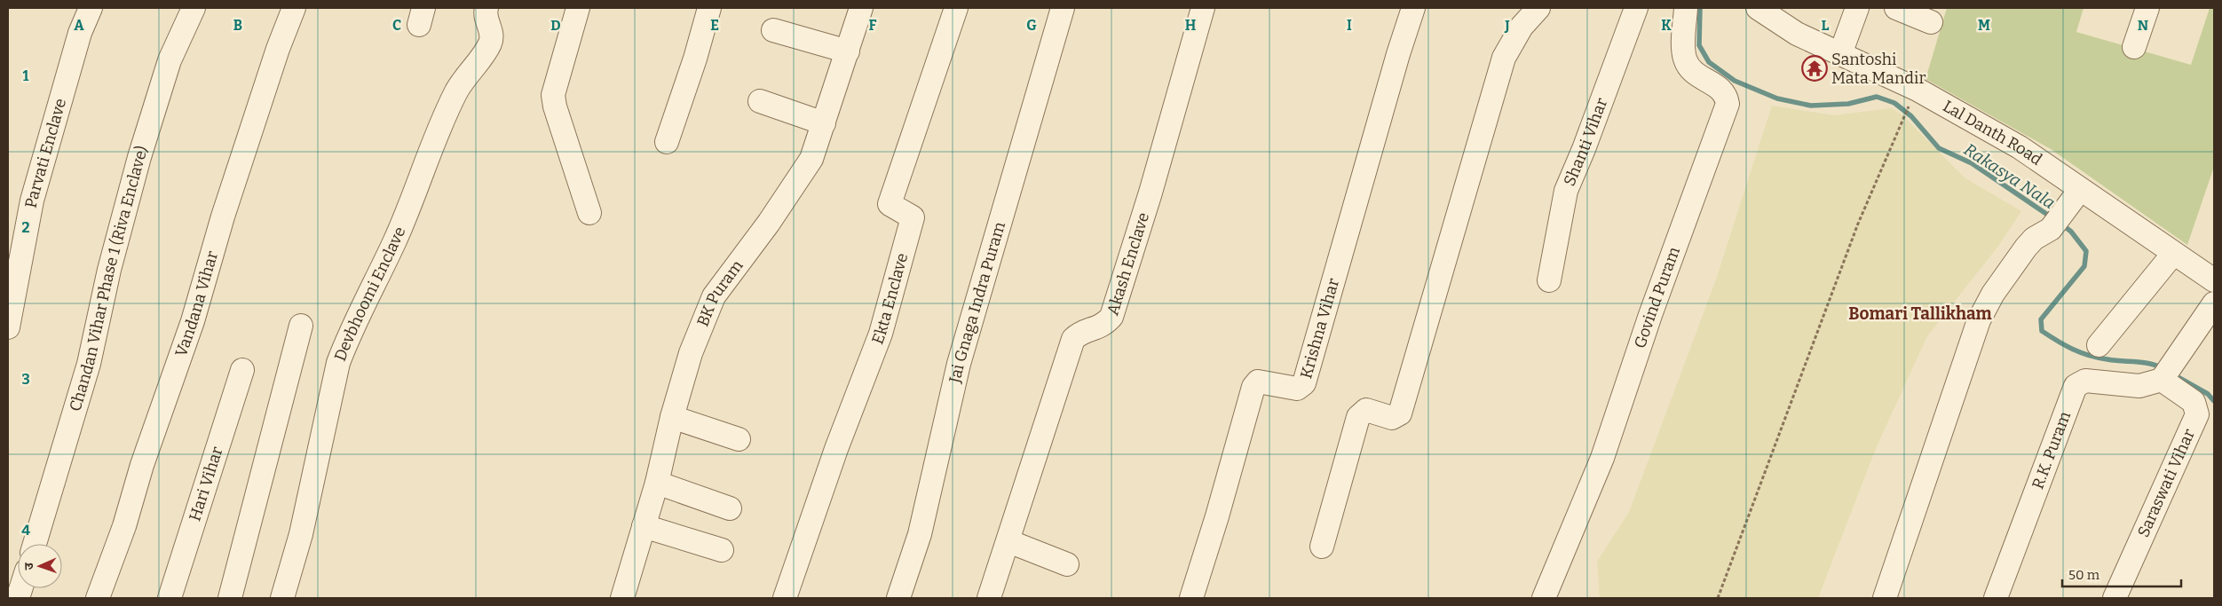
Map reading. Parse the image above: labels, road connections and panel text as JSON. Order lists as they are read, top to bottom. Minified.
{"streets":{"street":["Lal Danth Road","Shanti Vihar","Parvati Enclave","Akash Enclave","Chandan Vihar Phase 1 (Riva Enclave)","BK Puram","Devbhoomi Enclave","Govind Puram","Ekta Enclave","Jai Gnaga Indra Puram","Vandana Vihar","Krishna Vihar","R.K. Puram","Saraswati Vihar","Hari Vihar"]},"crossings":[["R.K. Puram","Saraswati Vihar"]],"districts":["Bomari Tallikham"],"water":["Rakasya Nala"],"places":{"temple":["Santoshi Mata Mandir"]},"scale_bar":"50 m","north":"left","grid":{"columns":["A","B","C","D","E","F","G","H","I","J","K","L","M","N"],"rows":["1","2","3","4"]}}
